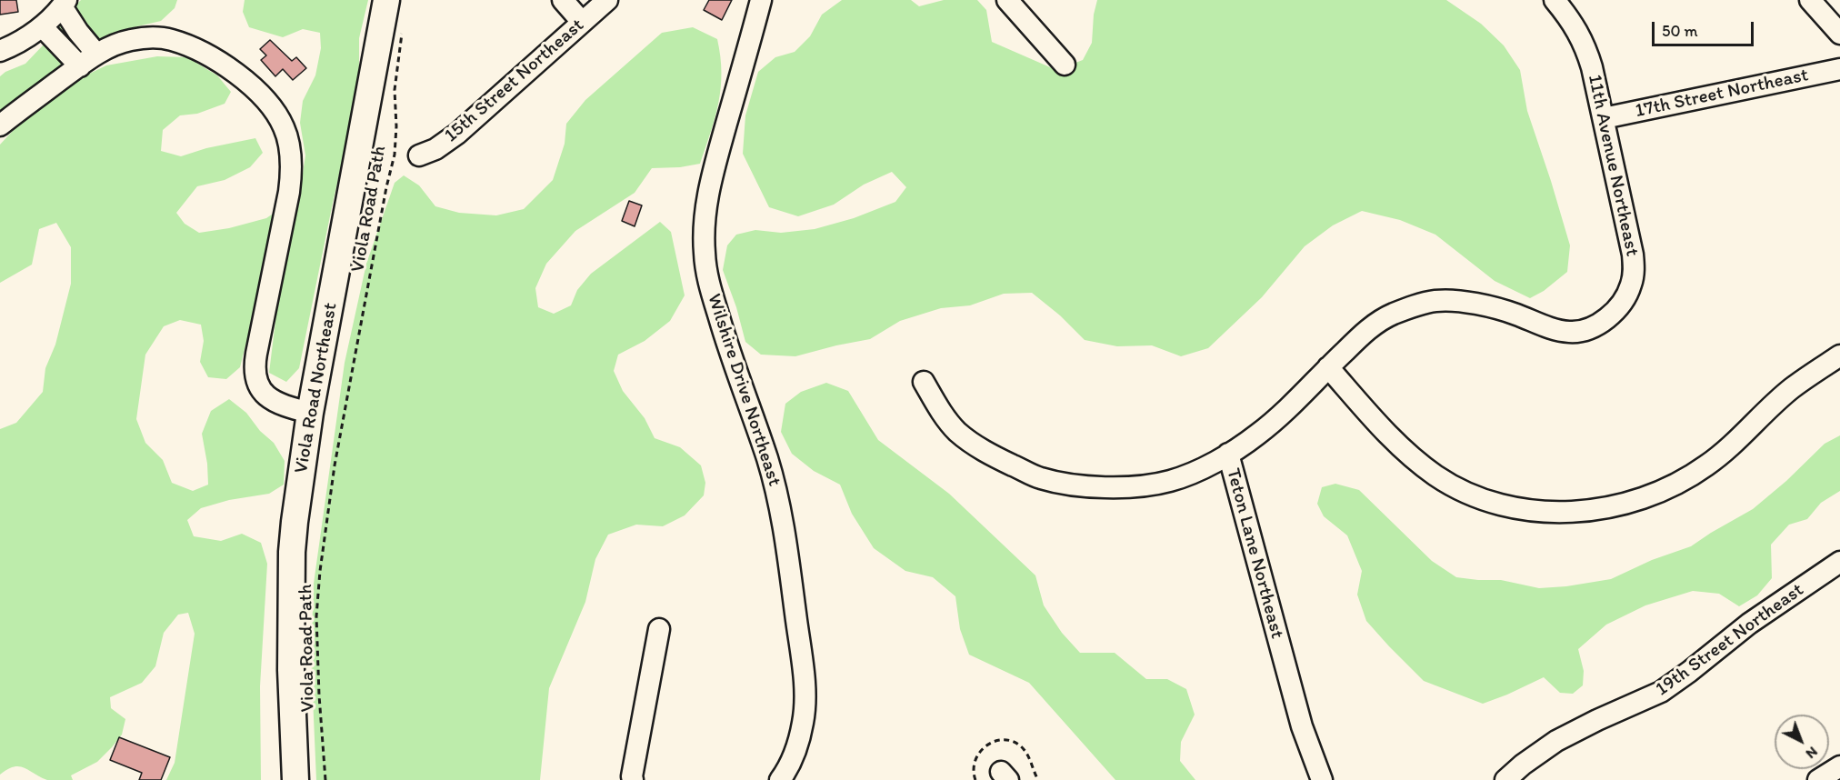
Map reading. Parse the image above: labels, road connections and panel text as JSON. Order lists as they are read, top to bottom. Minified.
{"streets":{"main road":["Viola Road Northeast"],"street":["15th Street Northeast","17th Street Northeast","11th Avenue Northeast","Wilshire Drive Northeast","Teton Lane Northeast","19th Street Northeast"],"path":["Viola Road Path"]},"crossings":[["17th Street Northeast","11th Avenue Northeast"],["11th Avenue Northeast","Teton Lane Northeast"]],"scale_bar":"50 m","north":"bottom right"}
